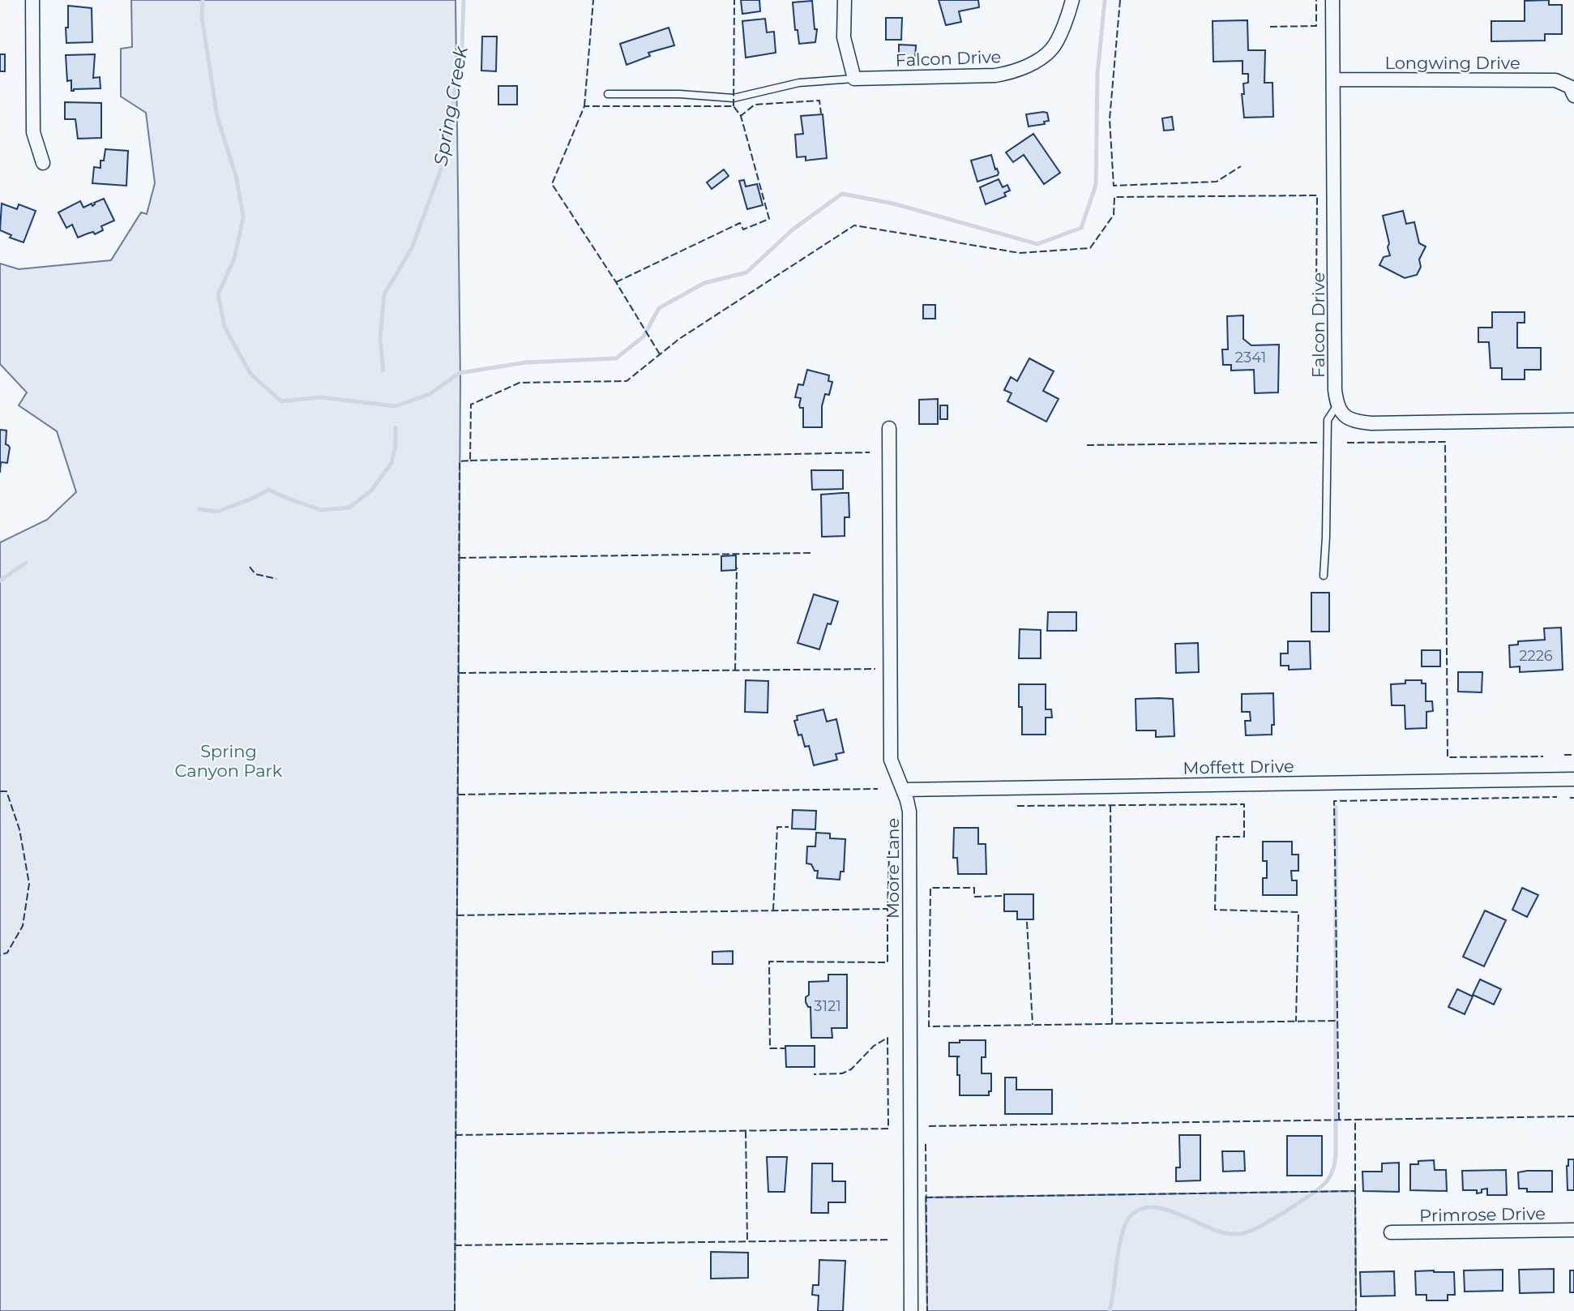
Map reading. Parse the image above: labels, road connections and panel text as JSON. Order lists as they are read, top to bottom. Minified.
{"streets":{"street":["Falcon Drive","Longwing Drive","Moffett Drive","Moore Lane","Primrose Drive"]},"crossings":[["Falcon Drive","Longwing Drive"],["Moffett Drive","Moore Lane"]],"water":["Spring Creek"],"parks":["Spring Canyon Park"],"house_numbers":["2341","2226","3121"]}
